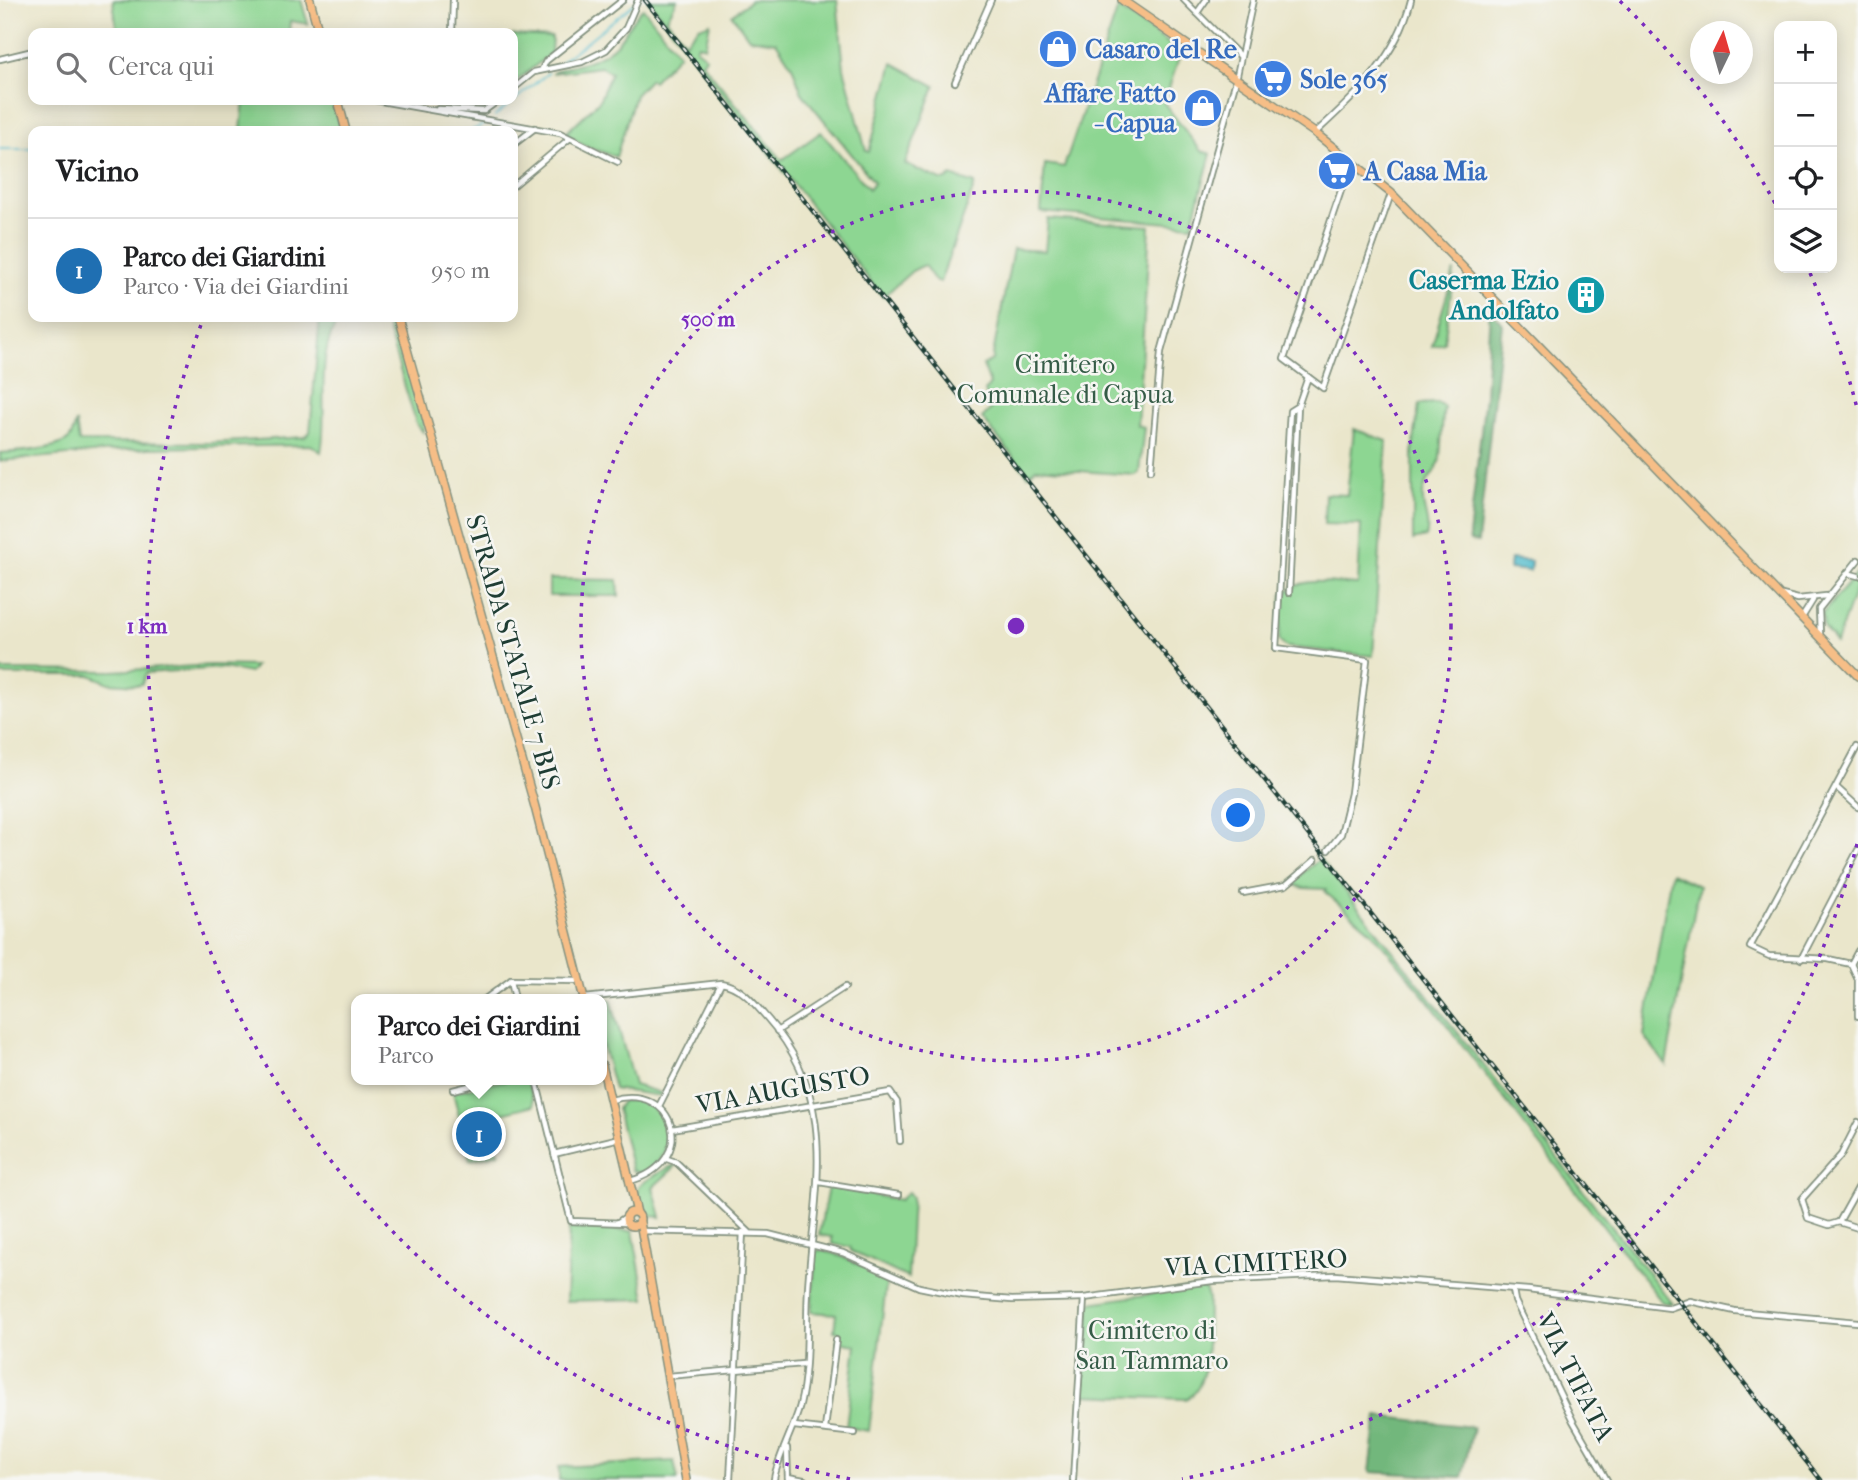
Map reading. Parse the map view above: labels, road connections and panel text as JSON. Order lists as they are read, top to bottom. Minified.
{"streets":{"main road":["STRADA STATALE 7 BIS"],"street":["VIA AUGUSTO","VIA CIMITERO","VIA TIFATA"]},"crossings":[["VIA CIMITERO","VIA TIFATA"]],"parks":["Cimitero Comunale di Capua","Cimitero di San Tammaro"],"places":{"shop":["Casaro del Re","Affare Fatto - Capua"],"supermarket":["Sole 365","A Casa Mia"],"building":["Caserma Ezio Andolfato"]},"north":"top","page":{"map_buttons":["+","−"],"search":"Cerca qui","heading":"Vicino","list":[{"mark":"1","name":"Parco dei Giardini","note":"Parco · Via dei Giardini","value":"950 m"}],"popup":["Parco dei Giardini","Parco"],"pins":"1"},"rings":["500 m","1 km"]}
